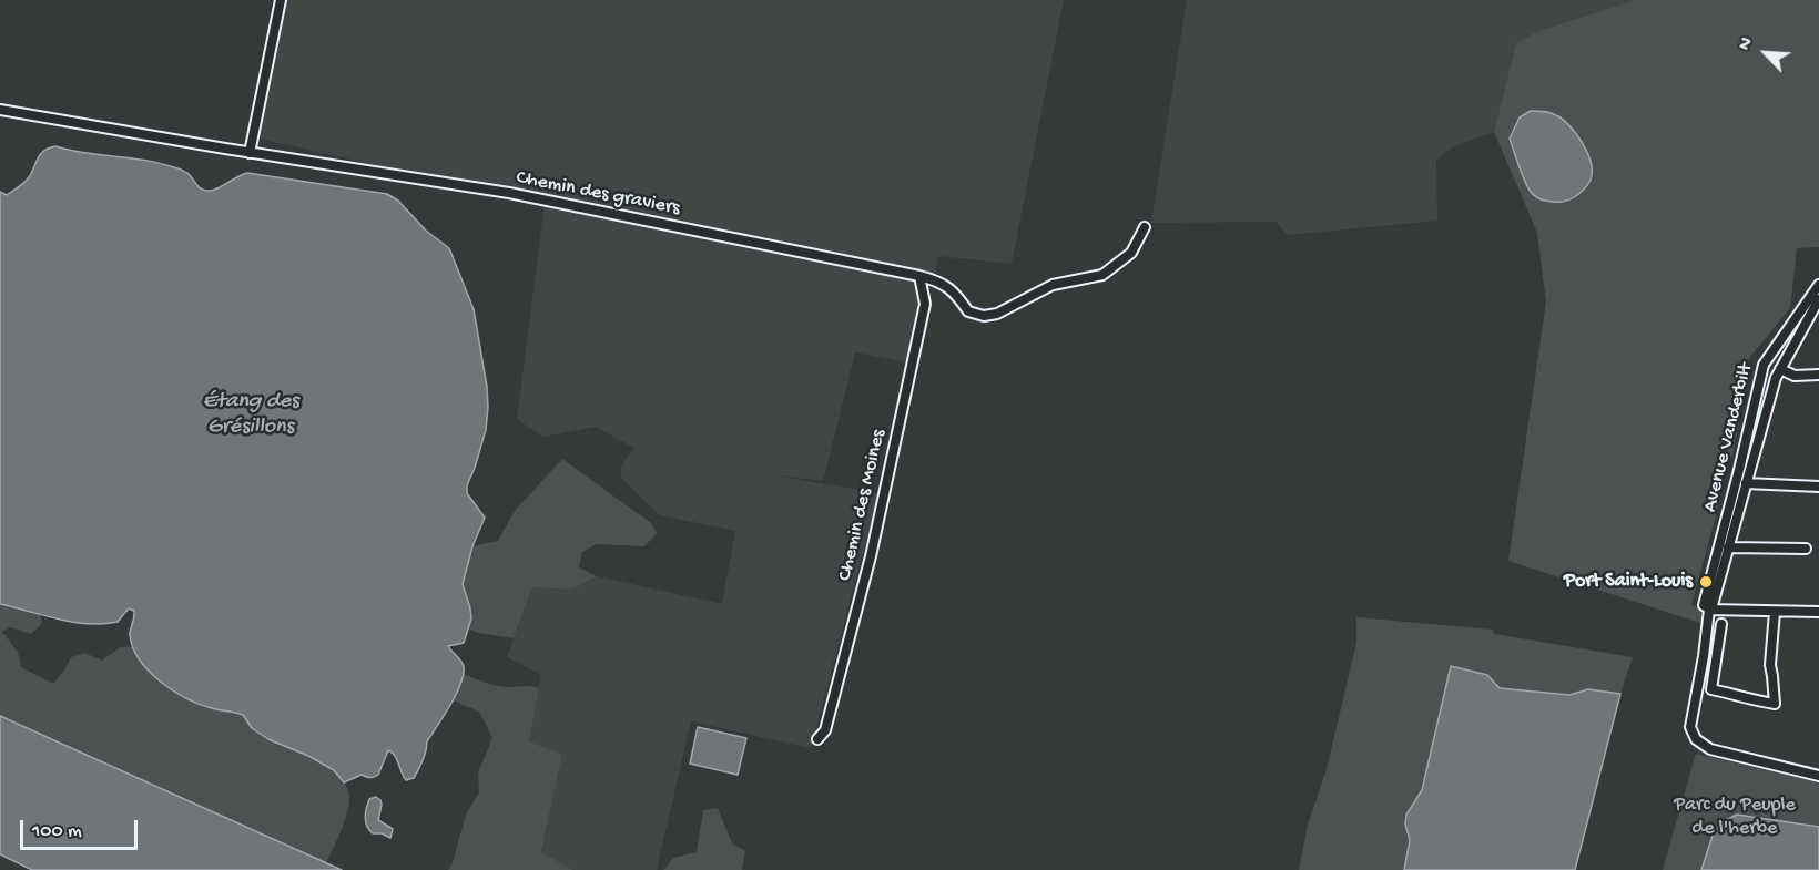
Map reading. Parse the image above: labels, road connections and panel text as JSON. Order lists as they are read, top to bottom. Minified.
{"streets":{"street":["Chemin des graviers","Avenue Vanderbilt","Chemin des Moines"]},"crossings":[["Chemin des graviers","Chemin des Moines"]],"water":["Étang des Grésillons"],"parks":["Parc du Peuple de l'herbe"],"places":["Port Saint-Louis"],"scale_bar":"100 m","north":"top left"}
